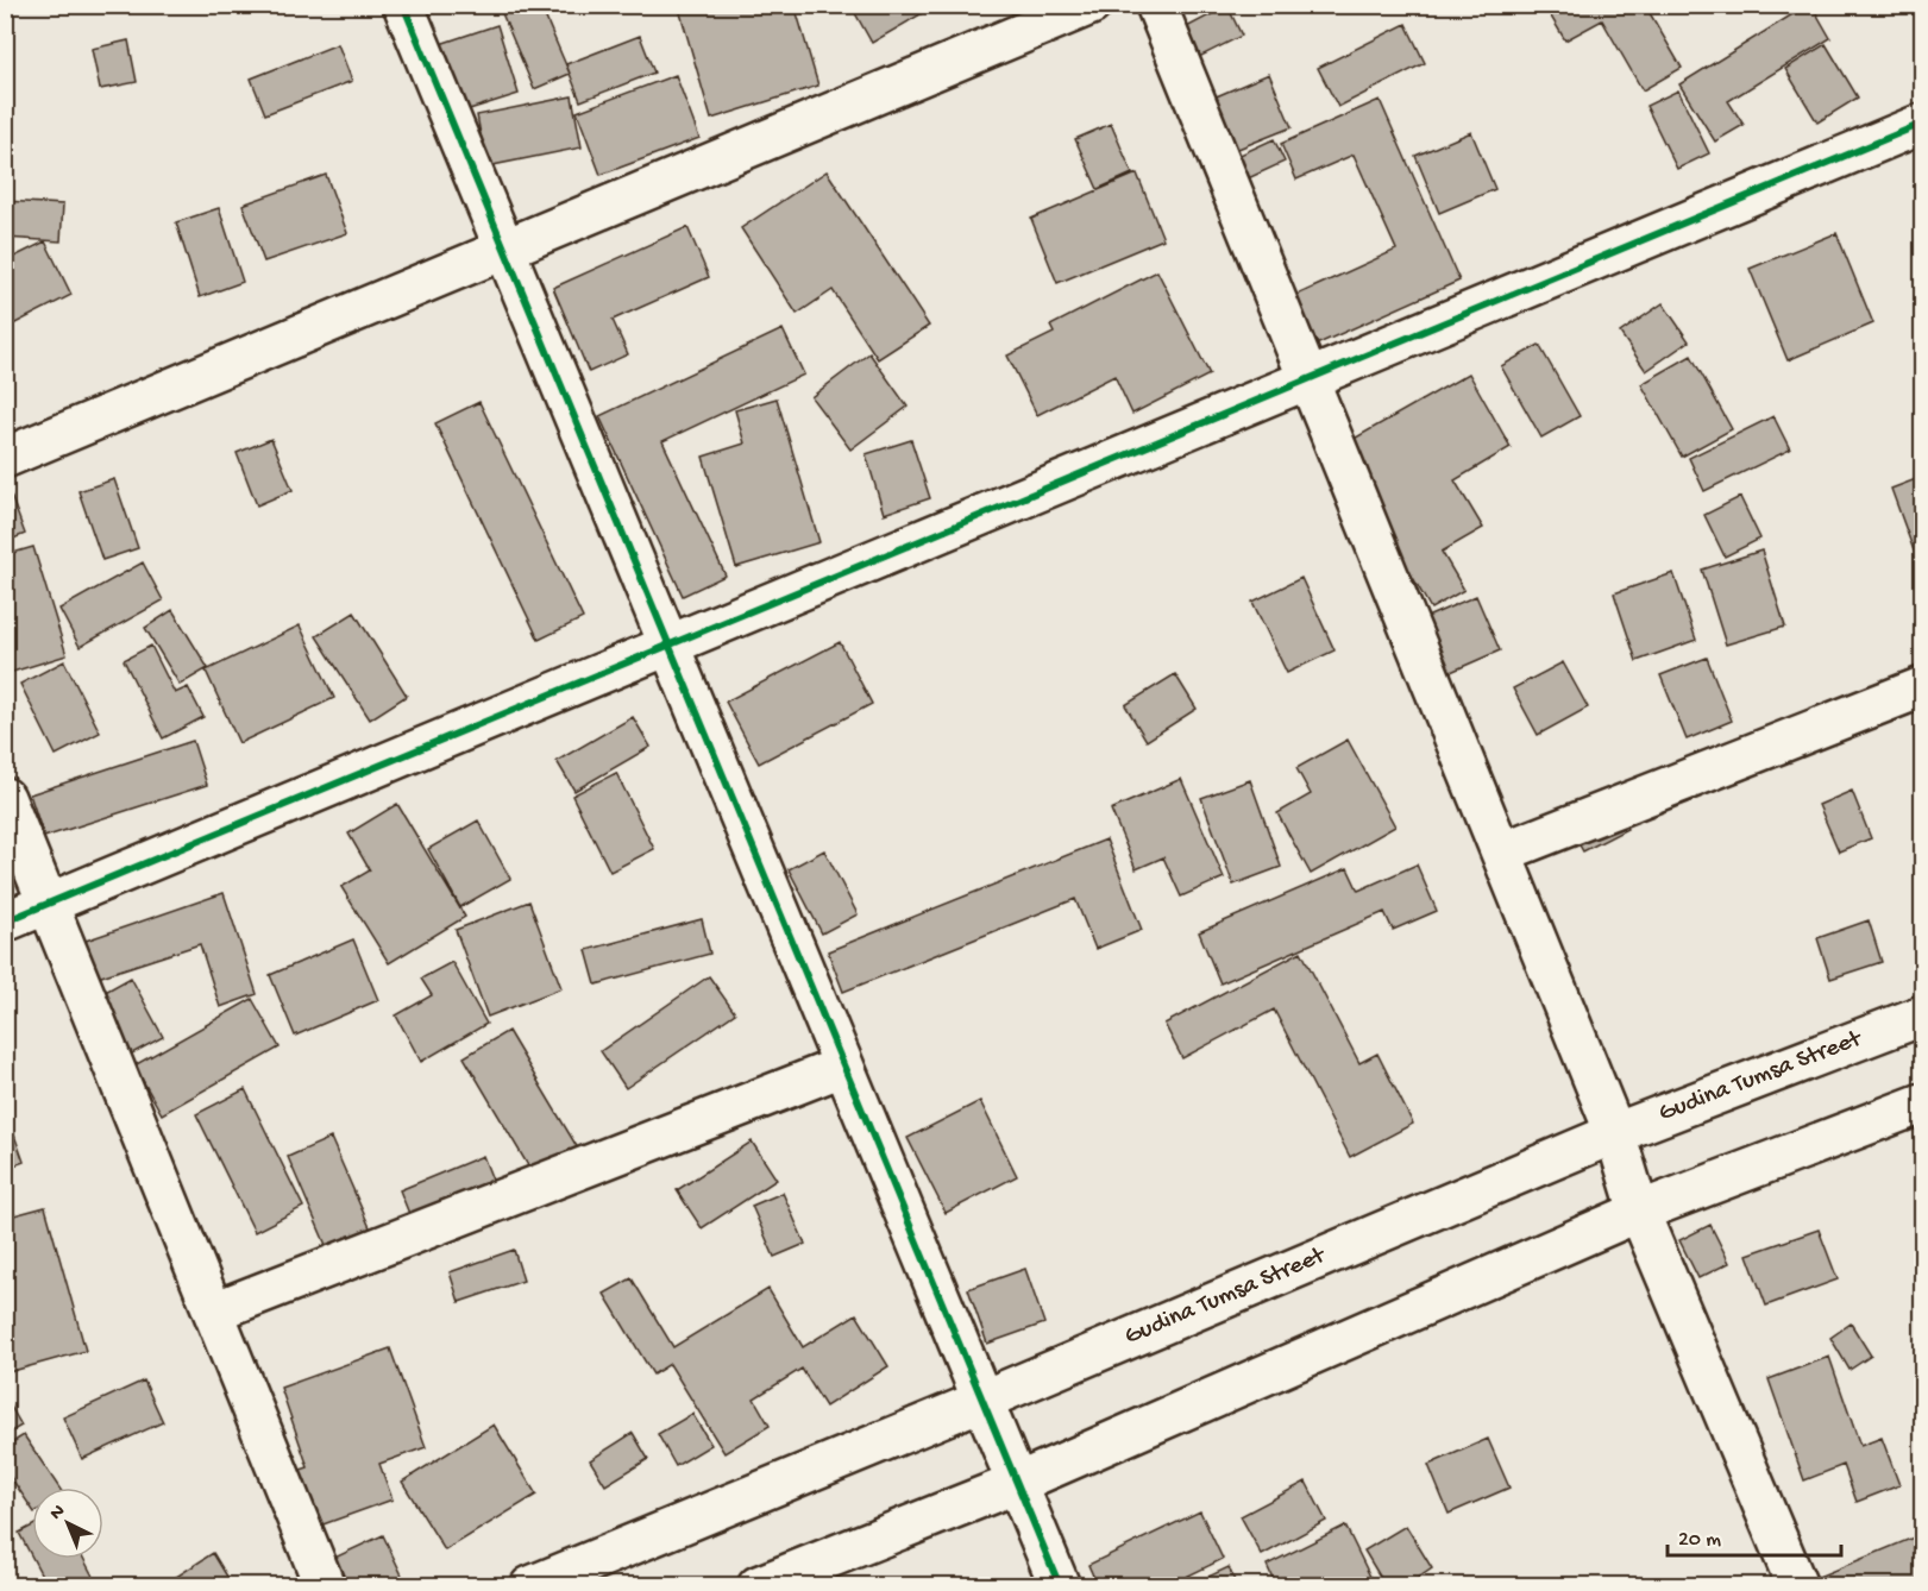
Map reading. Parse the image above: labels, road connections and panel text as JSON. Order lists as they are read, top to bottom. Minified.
{"streets":{"street":["Gudina Tumsa Street"]},"scale_bar":"20 m","north":"top left"}
